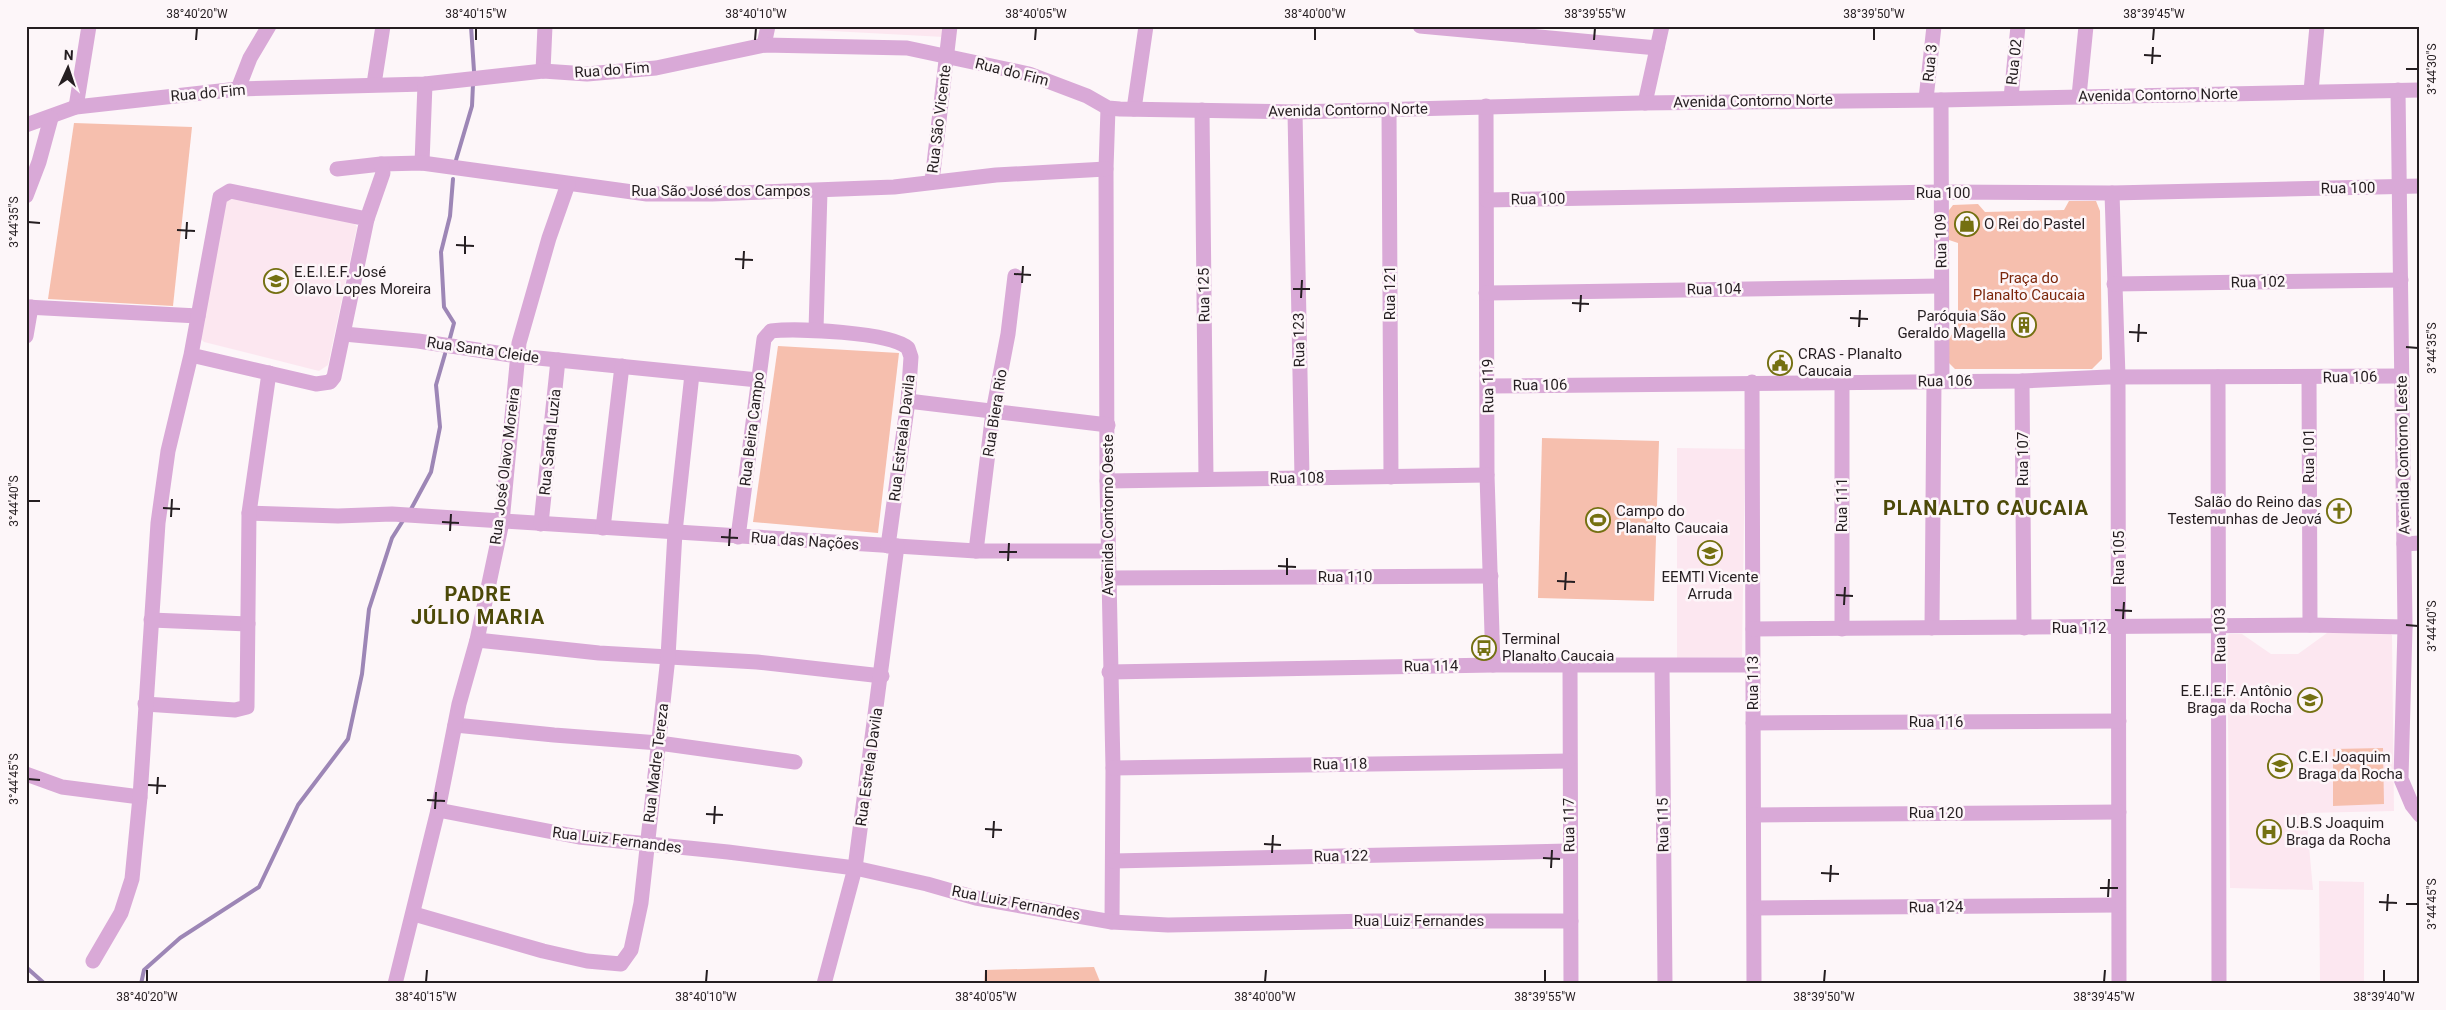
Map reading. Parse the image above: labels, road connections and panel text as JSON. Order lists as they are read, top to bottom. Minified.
{"streets":{"street":["Rua 02","Rua 3","Rua do Fim","Avenida Contorno Norte","Rua São Vicente","Rua 100","Rua São José dos Campos","Rua 109","Rua 102","Rua 104","Rua 121","Rua 125","Rua 123","Rua Santa Cleide","Rua 106","Rua 119","Rua Biera Rio","Rua Beira Campo","Rua Estreala Davila","Rua Santa Luzia","Avenida Contorno Leste","Rua 101","Rua 107","Rua José Olavo Moreira","Rua 108","Rua 111","Avenida Contorno Oeste","Rua das Nações","Rua 105","Rua 110","Rua 112","Rua 103","Rua 114","Rua 113","Rua 116","Rua Madre Tereza","Rua 118","Rua Estrela Davila","Rua 120","Rua 117","Rua 115","Rua Luiz Fernandes","Rua 122","Rua 124"]},"crossings":[["Rua 02","Avenida Contorno Norte"],["Rua 3","Avenida Contorno Norte"],["Rua 3","Rua 109"],["Rua do Fim","Avenida Contorno Norte"],["Rua do Fim","Rua São Vicente"],["Rua do Fim","Avenida Contorno Oeste"],["Avenida Contorno Norte","Rua 109"],["Avenida Contorno Norte","Rua 121"],["Avenida Contorno Norte","Rua 125"],["Avenida Contorno Norte","Rua 123"],["Avenida Contorno Norte","Rua 119"],["Avenida Contorno Norte","Avenida Contorno Leste"],["Avenida Contorno Norte","Avenida Contorno Oeste"],["Rua São Vicente","Rua São José dos Campos"],["Rua 100","Rua 109"],["Rua 100","Rua 119"],["Rua 100","Avenida Contorno Leste"],["Rua 100","Rua 105"],["Rua São José dos Campos","Rua José Olavo Moreira"],["Rua São José dos Campos","Avenida Contorno Oeste"],["Rua 109","Rua 104"],["Rua 109","Rua 106"],["Rua 109","Rua 112"],["Rua 102","Avenida Contorno Leste"],["Rua 102","Rua 105"],["Rua 104","Rua 119"],["Rua 121","Rua 108"],["Rua 125","Rua 108"],["Rua 123","Rua 108"],["Rua Santa Cleide","Rua Beira Campo"],["Rua Santa Cleide","Rua Santa Luzia"],["Rua Santa Cleide","Rua José Olavo Moreira"],["Rua Santa Cleide","Rua Madre Tereza"],["Rua 106","Rua 119"],["Rua 106","Avenida Contorno Leste"],["Rua 106","Rua 101"],["Rua 106","Rua 107"],["Rua 106","Rua 111"],["Rua 106","Rua 105"],["Rua 106","Rua 103"],["Rua 106","Rua 113"],["Rua 119","Rua 108"],["Rua 119","Rua 110"],["Rua 119","Rua 114"],["Rua Biera Rio","Rua das Nações"],["Rua Beira Campo","Rua Estreala Davila"],["Rua Beira Campo","Rua das Nações"],["Rua Estreala Davila","Rua das Nações"],["Rua Estreala Davila","Rua Estrela Davila"],["Rua Santa Luzia","Rua das Nações"],["Avenida Contorno Leste","Rua 112"],["Rua 101","Rua 112"],["Rua 107","Rua 112"],["Rua José Olavo Moreira","Rua das Nações"],["Rua José Olavo Moreira","Rua Madre Tereza"],["Rua José Olavo Moreira","Rua Luiz Fernandes"],["Rua 108","Avenida Contorno Oeste"],["Rua 111","Rua 112"],["Avenida Contorno Oeste","Rua das Nações"],["Avenida Contorno Oeste","Rua 110"],["Avenida Contorno Oeste","Rua 114"],["Avenida Contorno Oeste","Rua 118"],["Avenida Contorno Oeste","Rua Luiz Fernandes"],["Avenida Contorno Oeste","Rua 122"],["Rua das Nações","Rua Madre Tereza"],["Rua das Nações","Rua Estrela Davila"],["Rua 105","Rua 112"],["Rua 105","Rua 116"],["Rua 105","Rua 120"],["Rua 105","Rua 124"],["Rua 112","Rua 103"],["Rua 112","Rua 113"],["Rua 114","Rua 113"],["Rua 114","Rua 117"],["Rua 114","Rua 115"],["Rua 113","Rua 116"],["Rua 113","Rua 120"],["Rua 113","Rua 124"],["Rua Madre Tereza","Rua Luiz Fernandes"],["Rua 118","Rua 117"],["Rua Estrela Davila","Rua Luiz Fernandes"],["Rua 117","Rua Luiz Fernandes"],["Rua 117","Rua 122"]],"districts":["PLANALTO CAUCAIA","PADRE JÚLIO MARIA"],"parks":["Praça do Planalto Caucaia"],"places":{"shop":["O Rei do Pastel"],"school or university":["E.E.I.E.F. José Olavo Lopes Moreira","EEMTI Vicente Arruda","E.E.I.E.F. Antônio Braga da Rocha","C.E.I Joaquim Braga da Rocha"],"building":["Paróquia São Geraldo Magella"],"public building":["CRAS - Planalto Caucaia"],"church":["Salão do Reino das Testemunhas de Jeová"],"sports":["Campo do Planalto Caucaia"],"bus stop":["Terminal Planalto Caucaia"],"hospital":["U.B.S Joaquim Braga da Rocha"]},"north":"top","coordinates":["38°40'20\"W","38°40'15\"W","38°40'10\"W","38°40'05\"W","38°40'00\"W","38°39'55\"W","38°39'50\"W","38°39'45\"W","3°44'30\"S","3°44'35\"S","3°44'40\"S","3°44'45\"S","38°39'40\"W"]}
